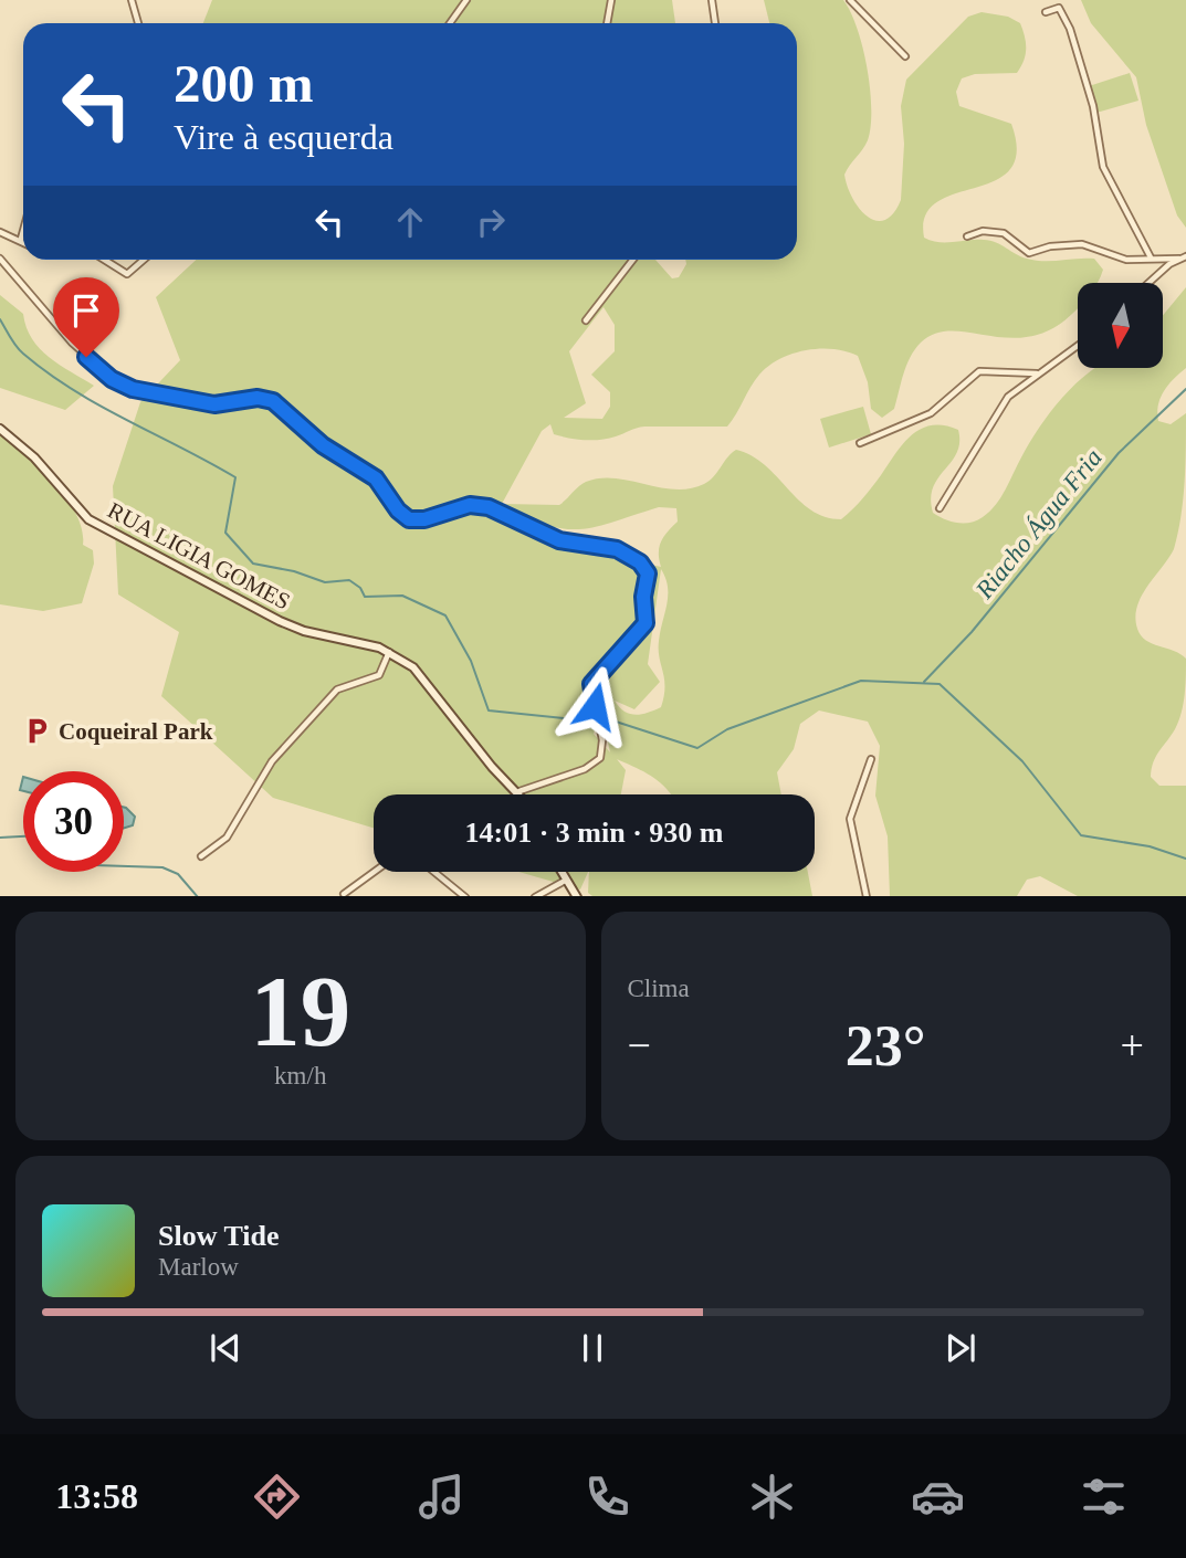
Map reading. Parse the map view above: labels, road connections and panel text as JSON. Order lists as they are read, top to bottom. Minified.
{"streets":{"street":["RUA LIGIA GOMES"]},"water":["Riacho Água Fria"],"places":{"parking":["Coqueiral Park"]},"north":"bottom","page":{"turn":["200 m","Vire à esquerda"],"limit":"30","trip":"14:01 · 3 min · 930 m","tile":[["19","km/h"],"Clima"],"heat":["−","23°","+"],"song":["Slow Tide","Marlow"],"tabs":"13:58"}}
